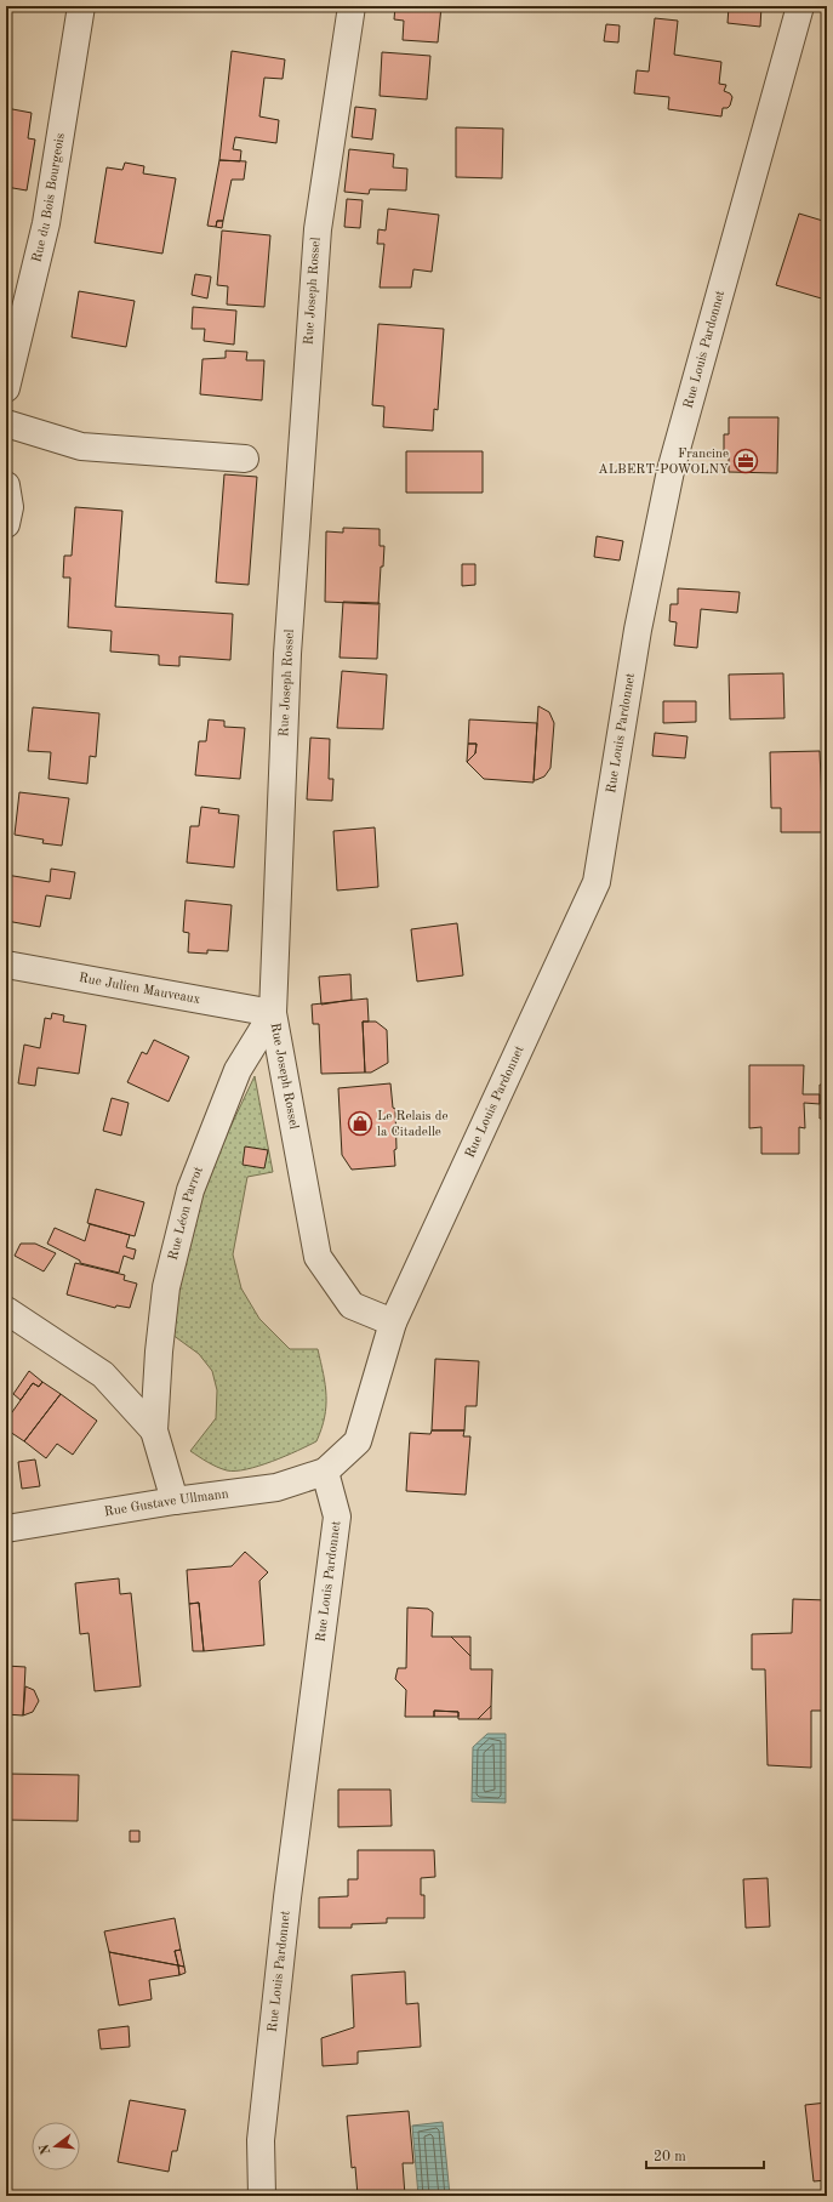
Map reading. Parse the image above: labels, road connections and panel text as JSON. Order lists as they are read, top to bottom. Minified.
{"streets":{"street":["Rue du Bois Bourgeois","Rue Joseph Rossel","Rue Louis Pardonnet","Rue Julien Mauveaux","Rue Léon Parrot","Rue Gustave Ullmann"]},"crossings":[["Rue Joseph Rossel","Rue Louis Pardonnet"],["Rue Joseph Rossel","Rue Julien Mauveaux"],["Rue Joseph Rossel","Rue Léon Parrot"],["Rue Louis Pardonnet","Rue Gustave Ullmann"],["Rue Julien Mauveaux","Rue Léon Parrot"],["Rue Léon Parrot","Rue Gustave Ullmann"]],"places":{"office":["Francine ALBERT-POWOLNY"],"shop":["Le Relais de la Citadelle"]},"scale_bar":"20 m","north":"left"}
